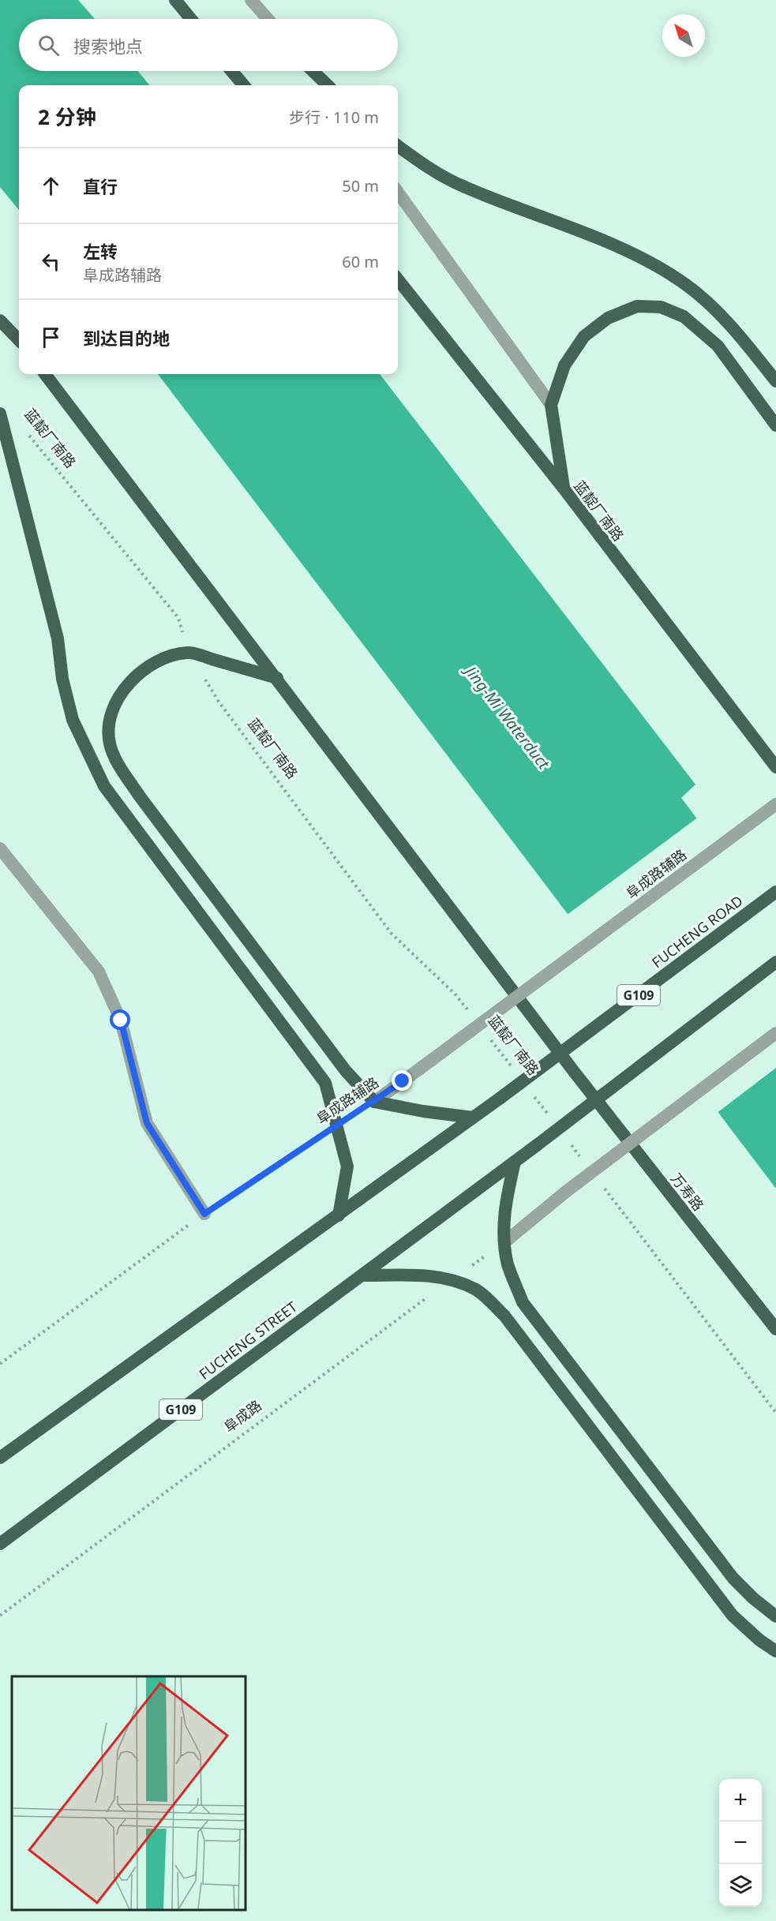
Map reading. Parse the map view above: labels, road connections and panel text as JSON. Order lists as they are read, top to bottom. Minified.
{"streets":{"highway":["蓝靛厂南路","FUCHENG ROAD","G109","万寿路","FUCHENG STREET"],"street":["阜成路辅路"],"path":["阜成路"]},"crossings":[["FUCHENG ROAD","G109"],["G109","FUCHENG STREET"]],"water":["Jing-Mi Waterduct"],"north":"top left","page":{"search":"搜索地点","heading":["2 分钟","步行 · 110 m"],"list":[["直行","50 m"],["左转","阜成路辅路","60 m"],"到达目的地"],"map_buttons":["+","−"]}}
